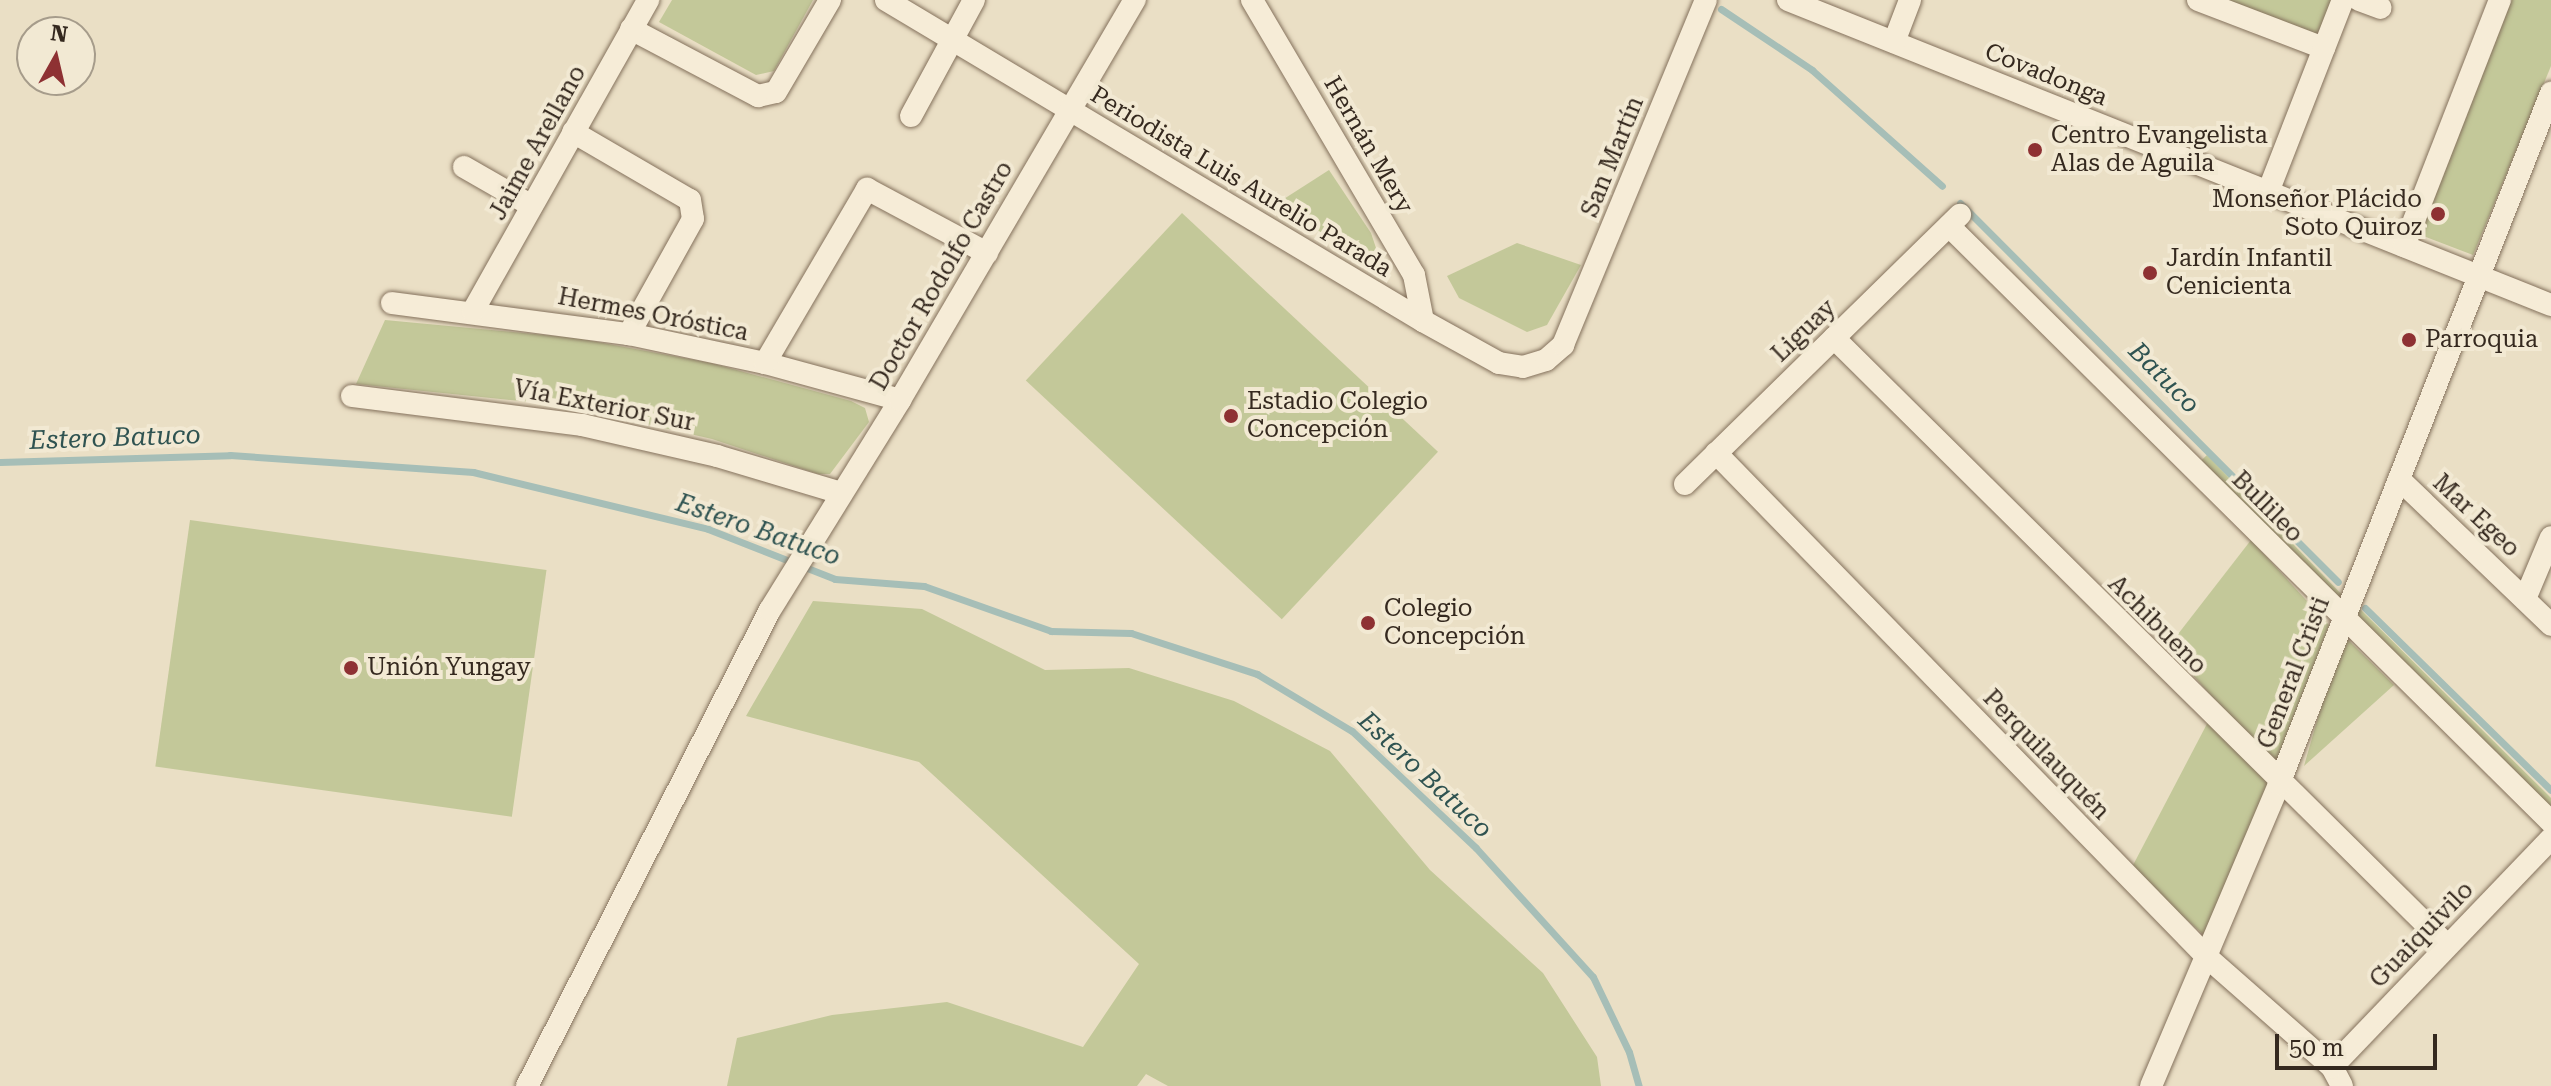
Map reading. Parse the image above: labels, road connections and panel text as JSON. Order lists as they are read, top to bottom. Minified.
{"streets":{"street":["Covadonga","Jaime Arellano","Hernán Mery","San Martín","Periodista Luis Aurelio Parada","Doctor Rodolfo Castro","Hermes Oróstica","Liguay","Vía Exterior Sur","Bullileo","Mar Egeo","Achibueno","General Cristi","Perquilauquén","Guaiquivilo"]},"crossings":[["Covadonga","General Cristi"],["Jaime Arellano","Hermes Oróstica"],["Hernán Mery","Periodista Luis Aurelio Parada"],["San Martín","Periodista Luis Aurelio Parada"],["Periodista Luis Aurelio Parada","Doctor Rodolfo Castro"],["Doctor Rodolfo Castro","Hermes Oróstica"],["Doctor Rodolfo Castro","Vía Exterior Sur"],["Liguay","Bullileo"],["Liguay","Achibueno"],["Liguay","Perquilauquén"],["Bullileo","General Cristi"],["Mar Egeo","General Cristi"],["Achibueno","General Cristi"],["Achibueno","Guaiquivilo"],["General Cristi","Perquilauquén"],["Perquilauquén","Guaiquivilo"]],"water":["Batuco","Estero Batuco"],"places":["Centro Evangelista Alas de Aguila","Monseñor Plácido Soto Quiroz","Jardín Infantil Cenicienta","Parroquia","Estadio Colegio Concepción","Colegio Concepción","Unión Yungay"],"scale_bar":"50 m","north":"top"}
